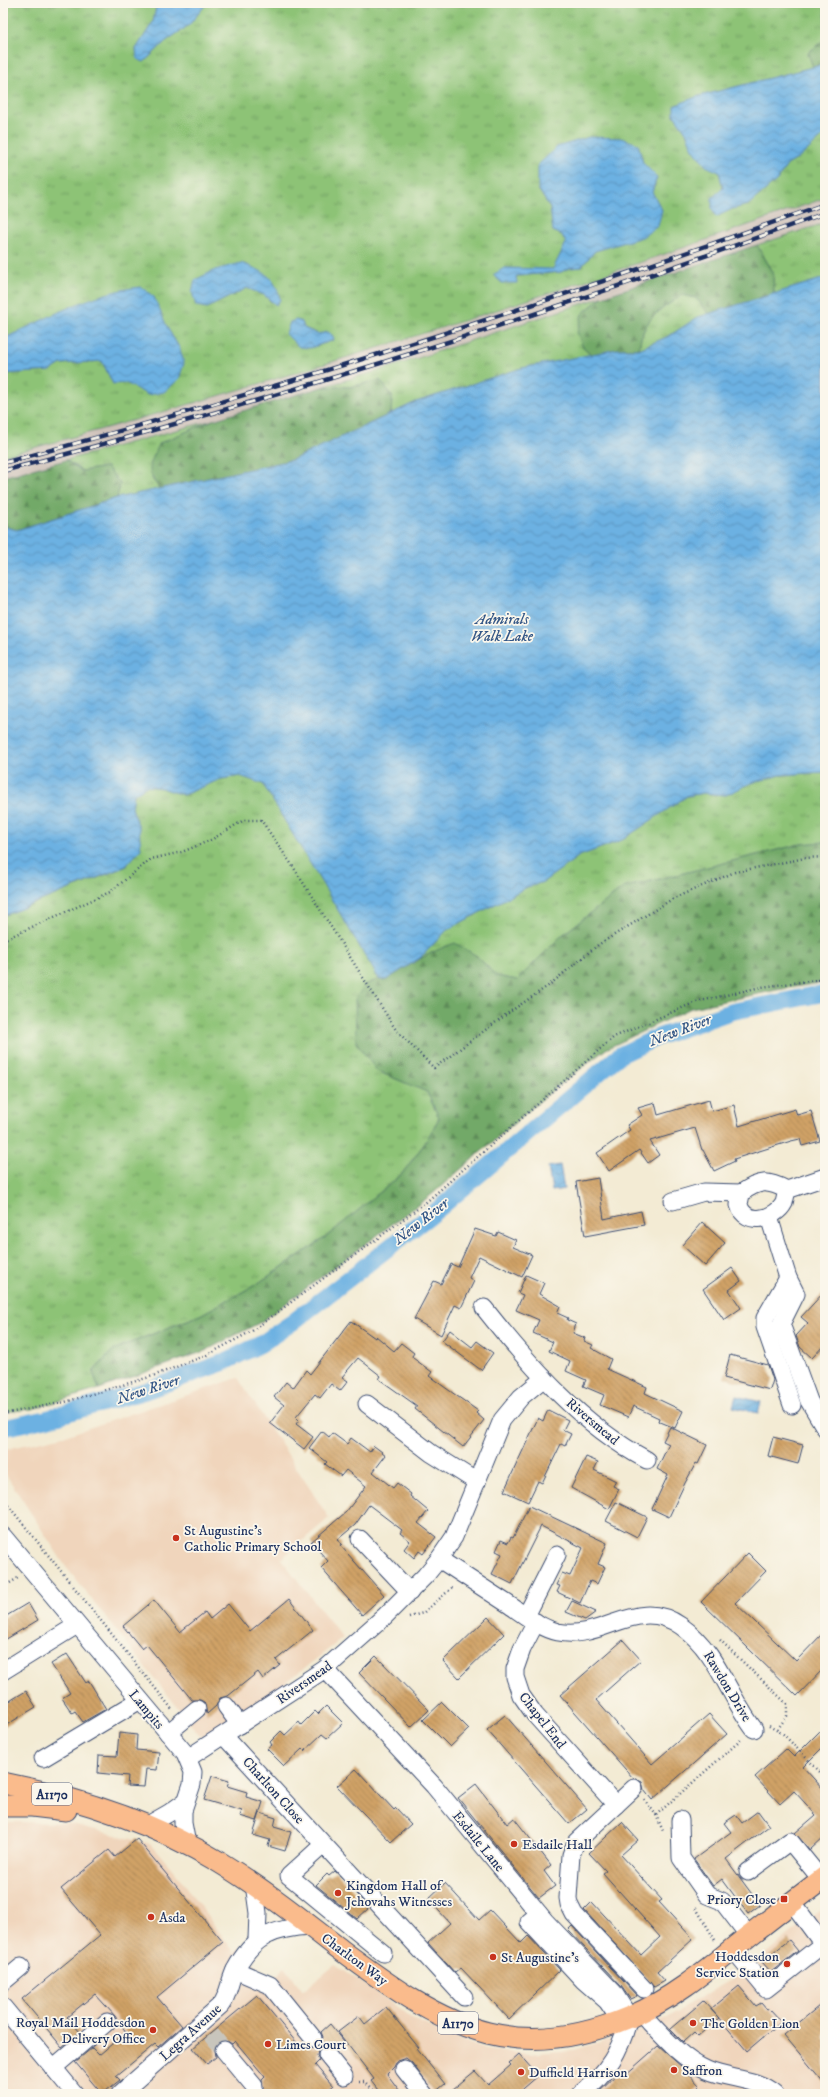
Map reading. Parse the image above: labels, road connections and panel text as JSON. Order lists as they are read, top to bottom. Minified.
{"streets":{"main road":["A1170","Charlton Way"],"street":["Riversmead","Rawdon Drive","Lampits","Chapel End","Charlton Close","Esdaile Lane","Legra Avenue"]},"crossings":[["Riversmead","Rawdon Drive"],["Riversmead","Lampits"],["Riversmead","Charlton Close"],["Riversmead","Esdaile Lane"],["Rawdon Drive","Chapel End"],["Lampits","Charlton Way"],["A1170","Esdaile Lane"],["A1170","Charlton Way"],["Esdaile Lane","Charlton Way"],["Charlton Way","Legra Avenue"]],"water":["Admirals Walk Lake","New River"],"places":{"other":["St Augustine's Catholic Primary School","Esdaile Hall","Kingdom Hall of Jehovahs Witnesses","Asda","St Augustine's","Hoddesdon Service Station","The Golden Lion","Royal Mail Hoddesdon Delivery Office","Limes Court","Saffron","Duffield Harrison"],"transit":["Priory Close"]}}
